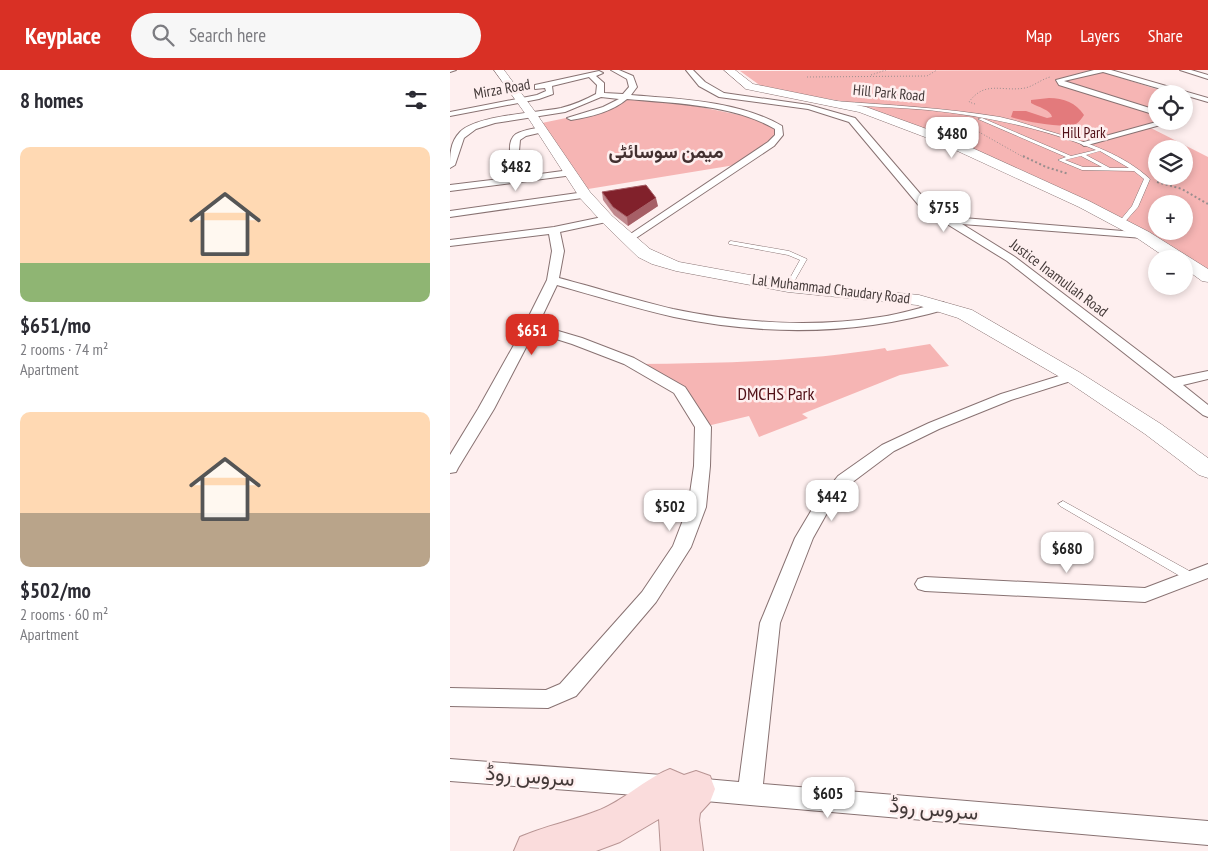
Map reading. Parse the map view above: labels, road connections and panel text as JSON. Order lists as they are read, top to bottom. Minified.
{"streets":{"street":["Mirza Road","Justice Inamullah Road","Lal Muhammad Chaudary Road","سروس روڈ"],"lane":["Hill Park Road"]},"crossings":[["Mirza Road","Lal Muhammad Chaudary Road"]],"districts":["میمن سوسائٹی"],"parks":["Hill Park","DMCHS Park"],"page":{"header":"Keyplace","search":"Search here","nav":["Map","Layers","Share"],"heading":"8 homes","map_buttons":["+","−"],"price":["$480","$482","$755","$651","$442","$502","$680","$605"],"list":[{"name":"$651/mo","note":"2 rooms · 74 m² · Apartment"},{"name":"$502/mo","note":"2 rooms · 60 m² · Apartment"}]}}
